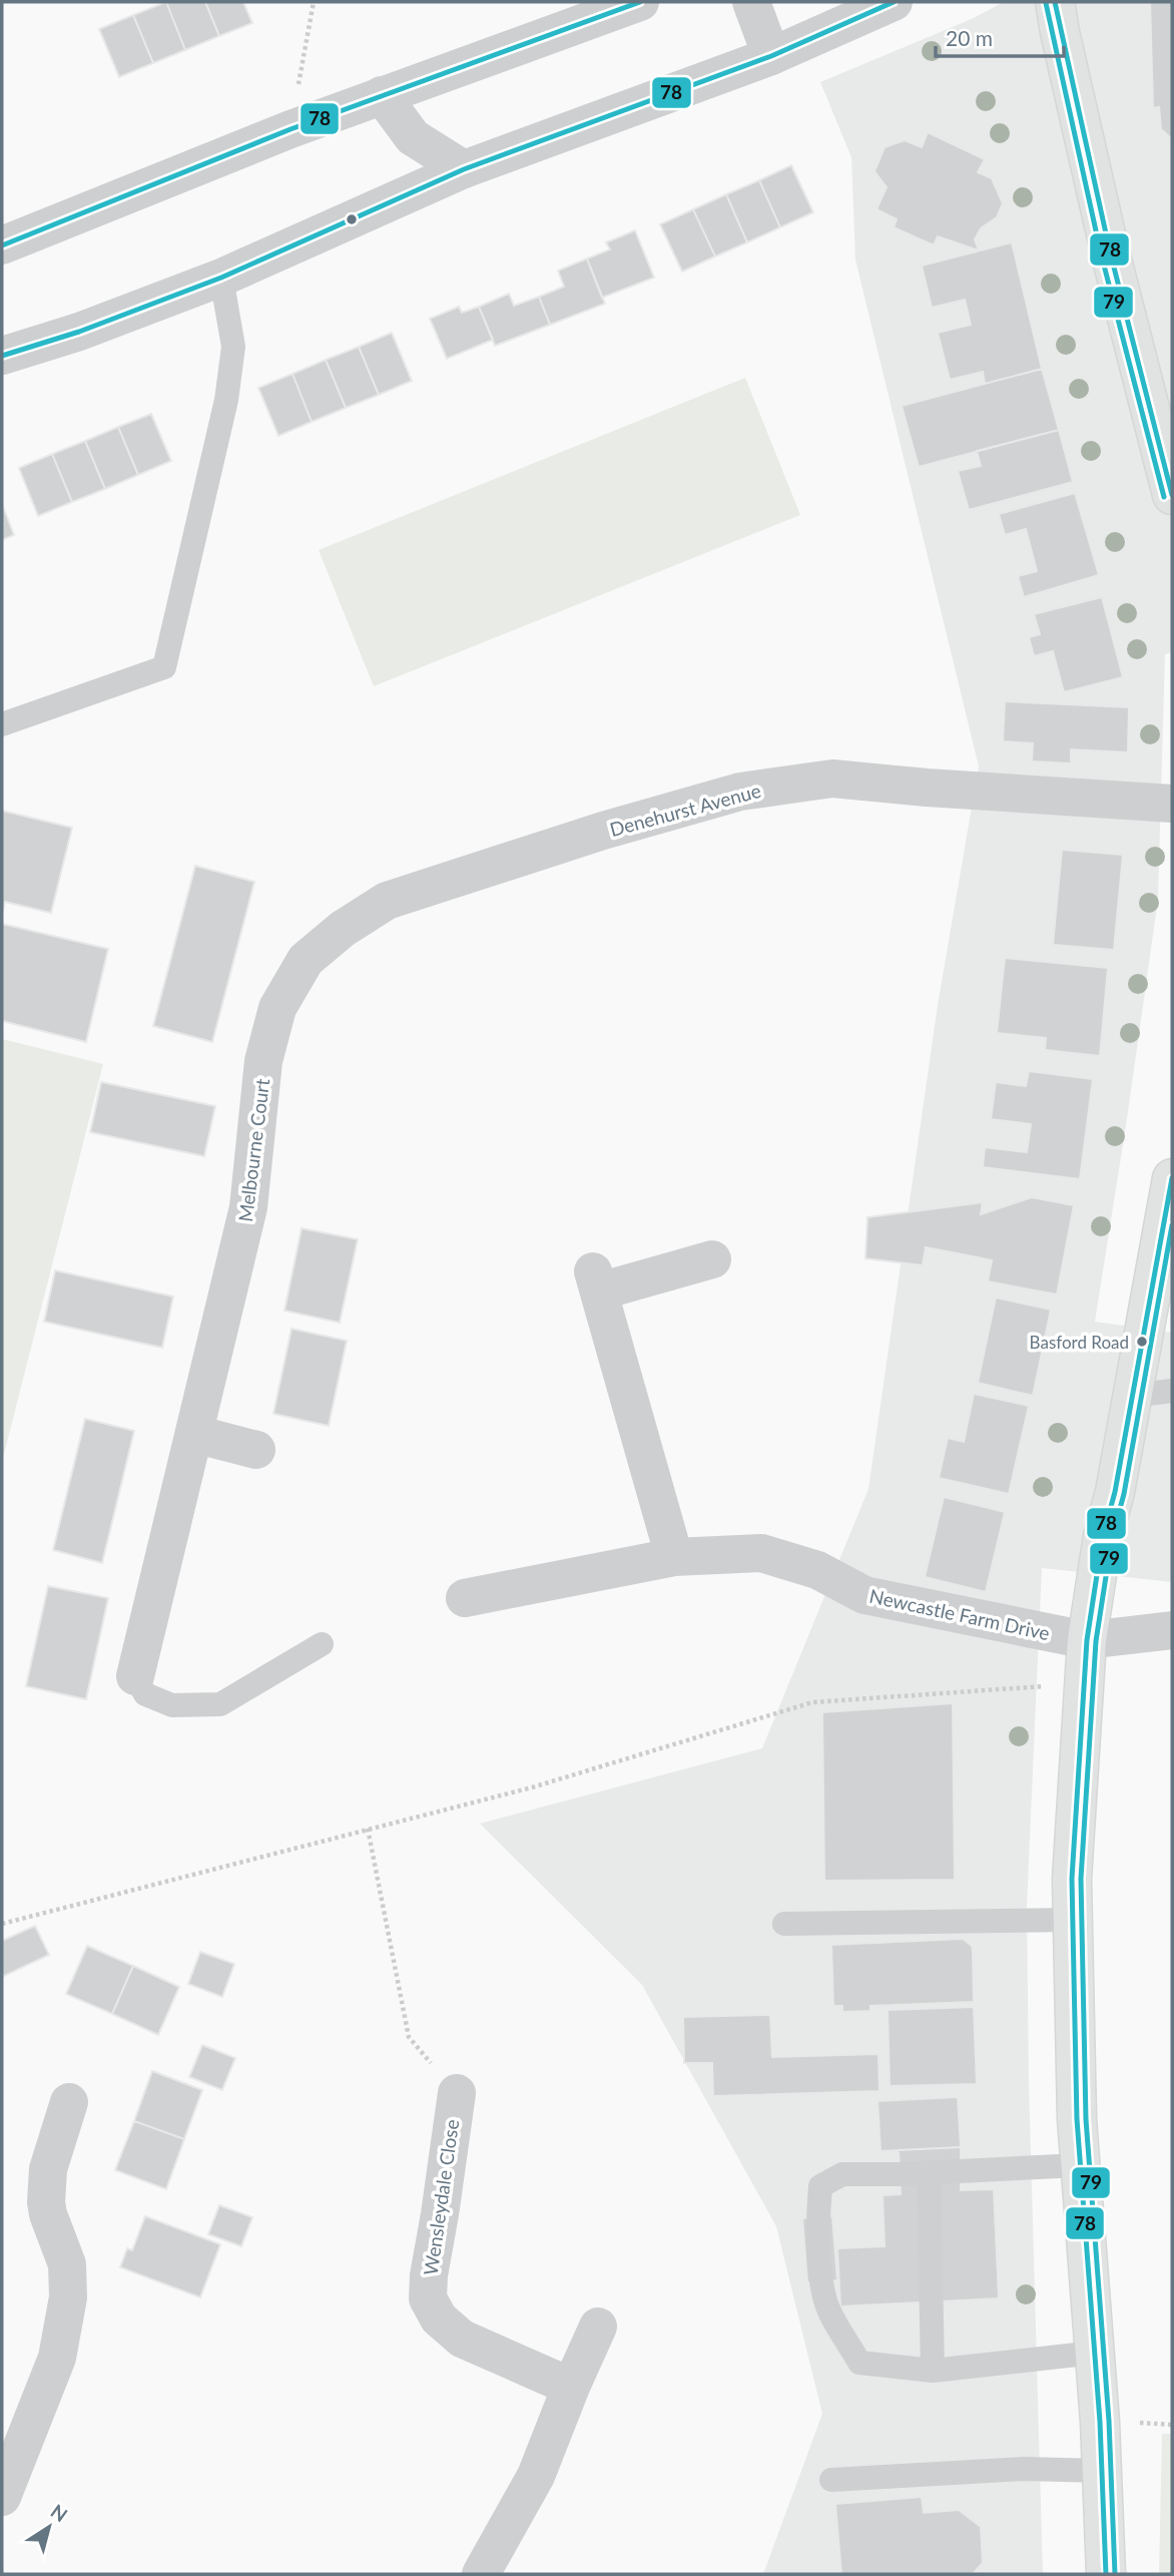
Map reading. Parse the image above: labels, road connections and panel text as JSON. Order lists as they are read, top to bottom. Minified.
{"streets":{"street":["Denehurst Avenue","Melbourne Court","Newcastle Farm Drive","Wensleydale Close"]},"crossings":[["Denehurst Avenue","Melbourne Court"]],"places":["Basford Road"],"lines":["transit line 78","transit line 79"],"scale_bar":"20 m","north":"top right"}
